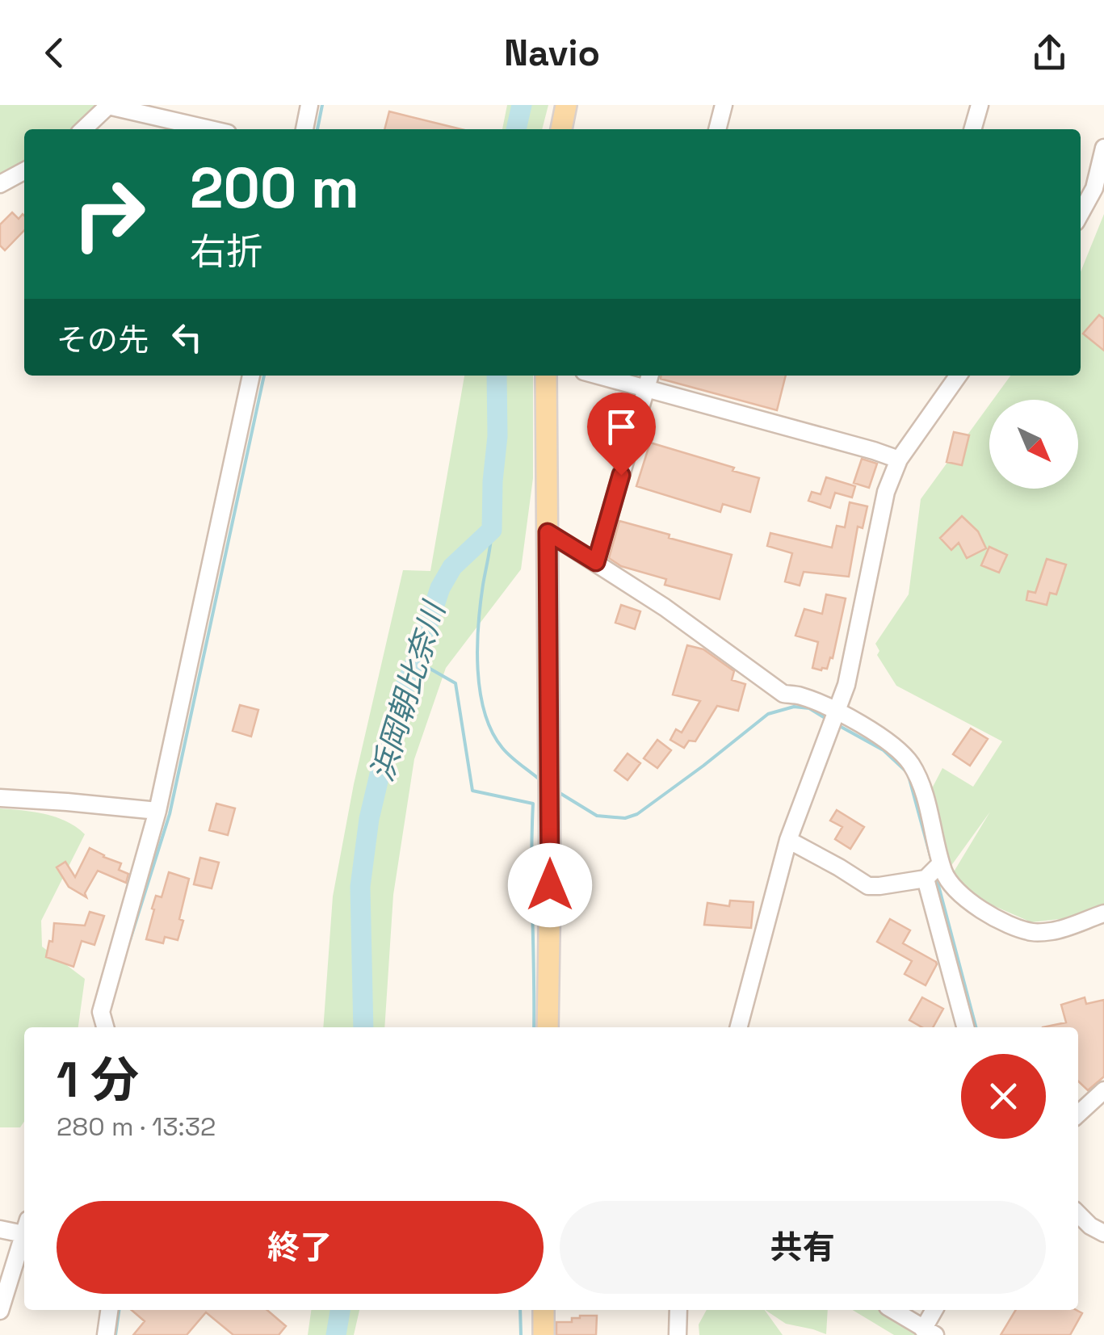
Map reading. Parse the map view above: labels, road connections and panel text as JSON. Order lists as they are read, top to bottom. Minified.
{"water":["浜岡朝比奈川"],"north":"bottom right","page":{"header":"Navio","turn":["200 m","右折"],"then":"その先","heading":["1 分","280 m · 13:32"],"buttons":["終了","共有"]}}
